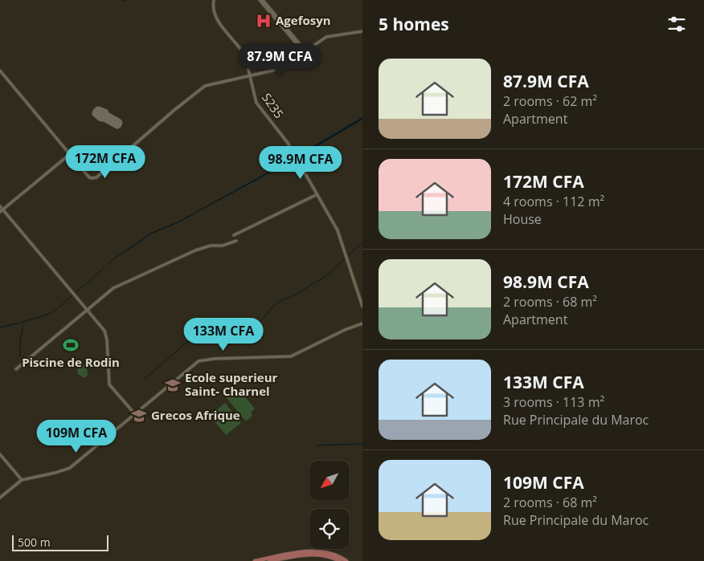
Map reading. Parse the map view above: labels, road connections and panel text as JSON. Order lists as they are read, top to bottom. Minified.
{"streets":{"street":["S235"]},"places":{"hospital":["Agefosyn"],"sports":["Piscine de Rodin"],"school or university":["Ecole superieur Saint- Charnel","Grecos Afrique"]},"scale_bar":"500 m","north":"bottom left","page":{"heading":"5 homes","price":["87.9M CFA","172M CFA","98.9M CFA","133M CFA","109M CFA"],"list":[{"name":"87.9M CFA","note":"2 rooms · 62 m² · Apartment"},{"name":"172M CFA","note":"4 rooms · 112 m² · House"},{"name":"98.9M CFA","note":"2 rooms · 68 m² · Apartment"},{"name":"133M CFA","note":"3 rooms · 113 m² · Rue Principale du Maroc"},{"name":"109M CFA","note":"2 rooms · 68 m² · Rue Principale du Maroc"}],"scale":"500 m"}}
